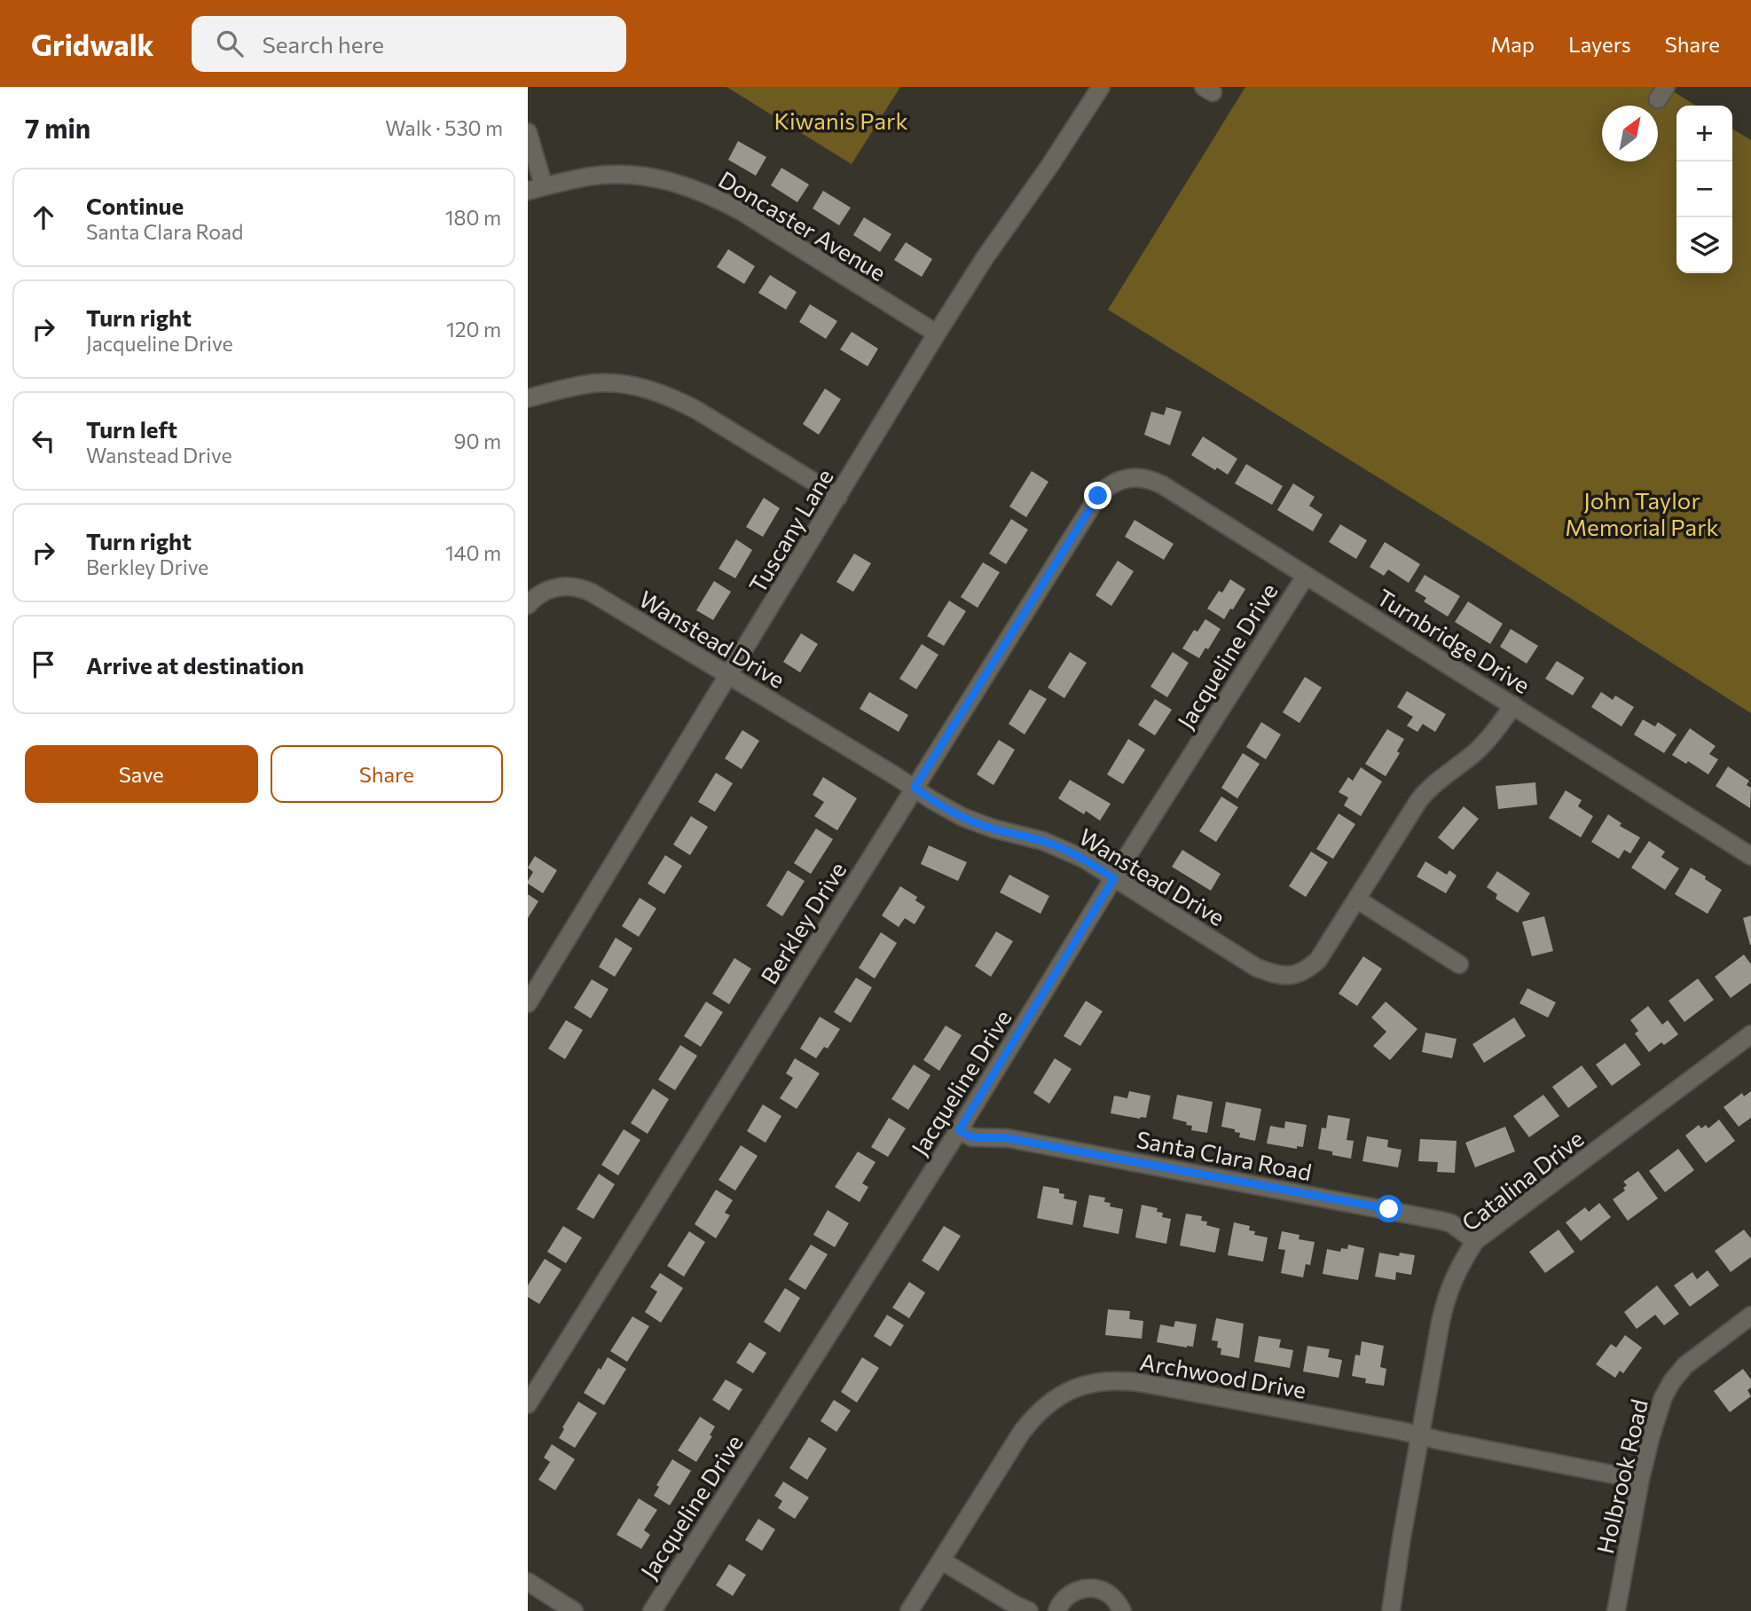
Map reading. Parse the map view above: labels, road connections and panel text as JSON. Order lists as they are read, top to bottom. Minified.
{"streets":{"street":["Doncaster Avenue","Tuscany Lane","Wanstead Drive","Turnbridge Drive","Jacqueline Drive","Berkley Drive","Santa Clara Road","Catalina Drive","Archwood Drive","Holbrook Road"]},"crossings":[["Doncaster Avenue","Tuscany Lane"],["Tuscany Lane","Wanstead Drive"],["Wanstead Drive","Turnbridge Drive"],["Wanstead Drive","Jacqueline Drive"],["Wanstead Drive","Berkley Drive"],["Turnbridge Drive","Jacqueline Drive"],["Turnbridge Drive","Berkley Drive"],["Jacqueline Drive","Santa Clara Road"],["Santa Clara Road","Catalina Drive"],["Catalina Drive","Archwood Drive"],["Archwood Drive","Holbrook Road"]],"parks":["Kiwanis Park","John Taylor Memorial Park"],"north":"top right","page":{"header":"Gridwalk","search":"Search here","nav":["Map","Layers","Share"],"heading":["7 min","Walk · 530 m"],"map_buttons":["+","−"],"list":[["Continue","Santa Clara Road","180 m"],["Turn right","Jacqueline Drive","120 m"],["Turn left","Wanstead Drive","90 m"],["Turn right","Berkley Drive","140 m"],"Arrive at destination"],"buttons":["Save","Share"]}}
